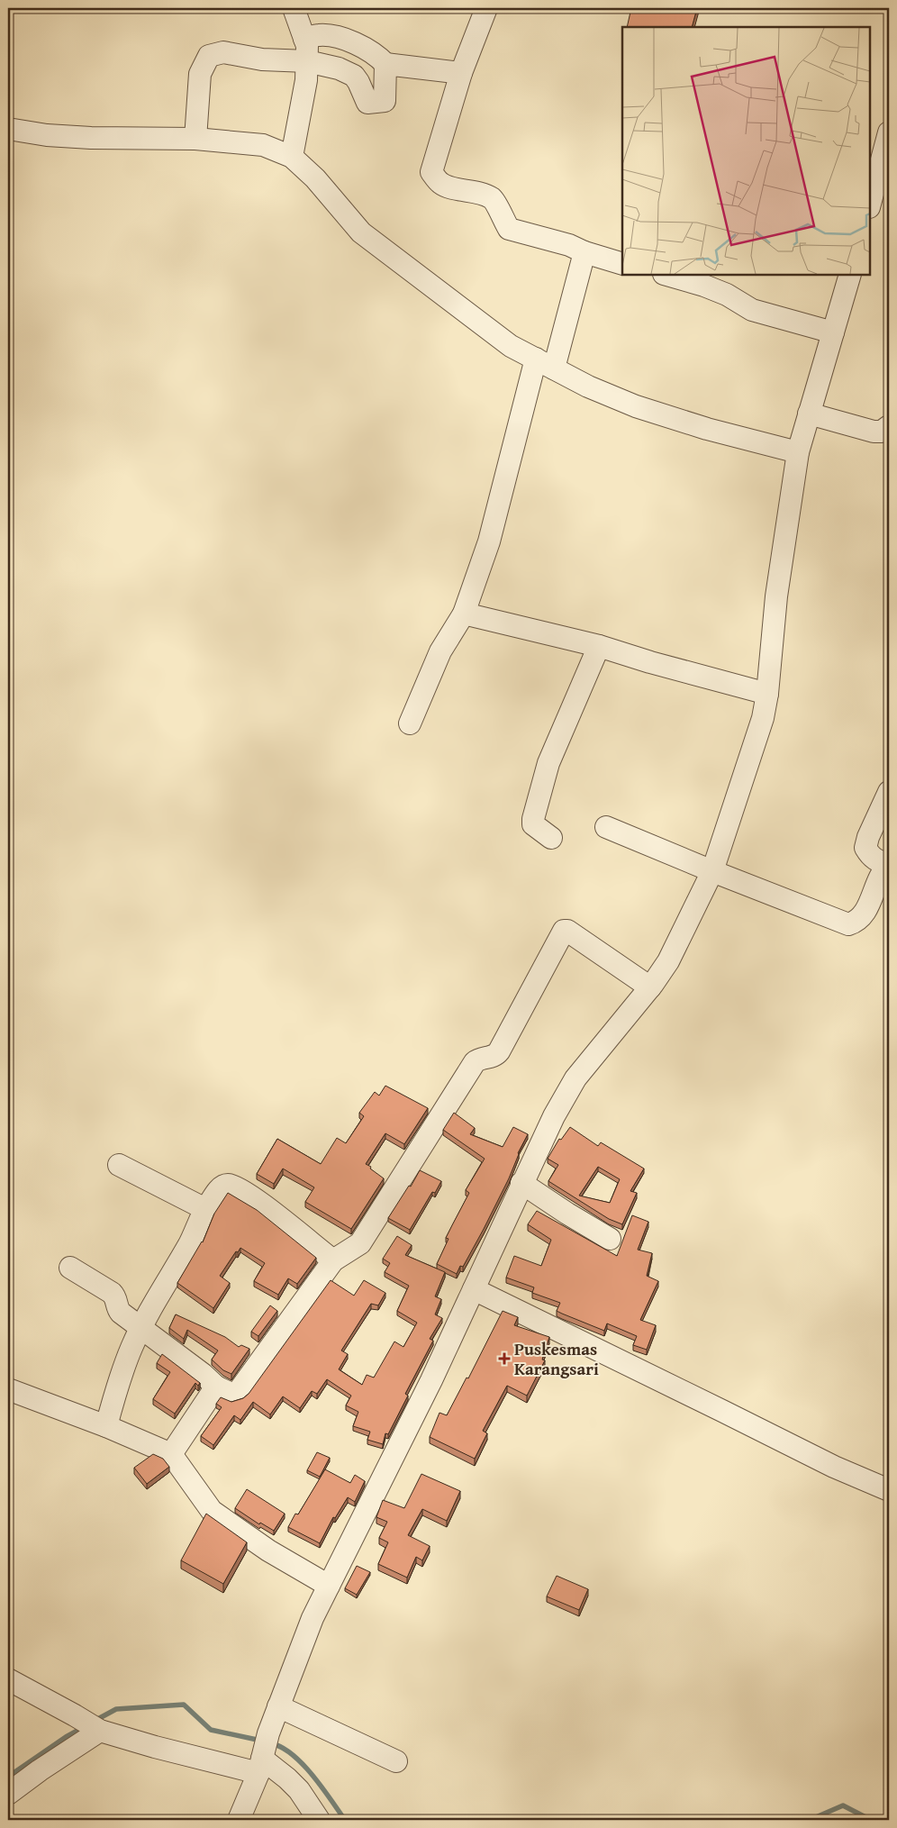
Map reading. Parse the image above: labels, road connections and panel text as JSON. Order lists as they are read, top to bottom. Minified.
{"places":{"health":["Puskesmas Karangsari"]}}
